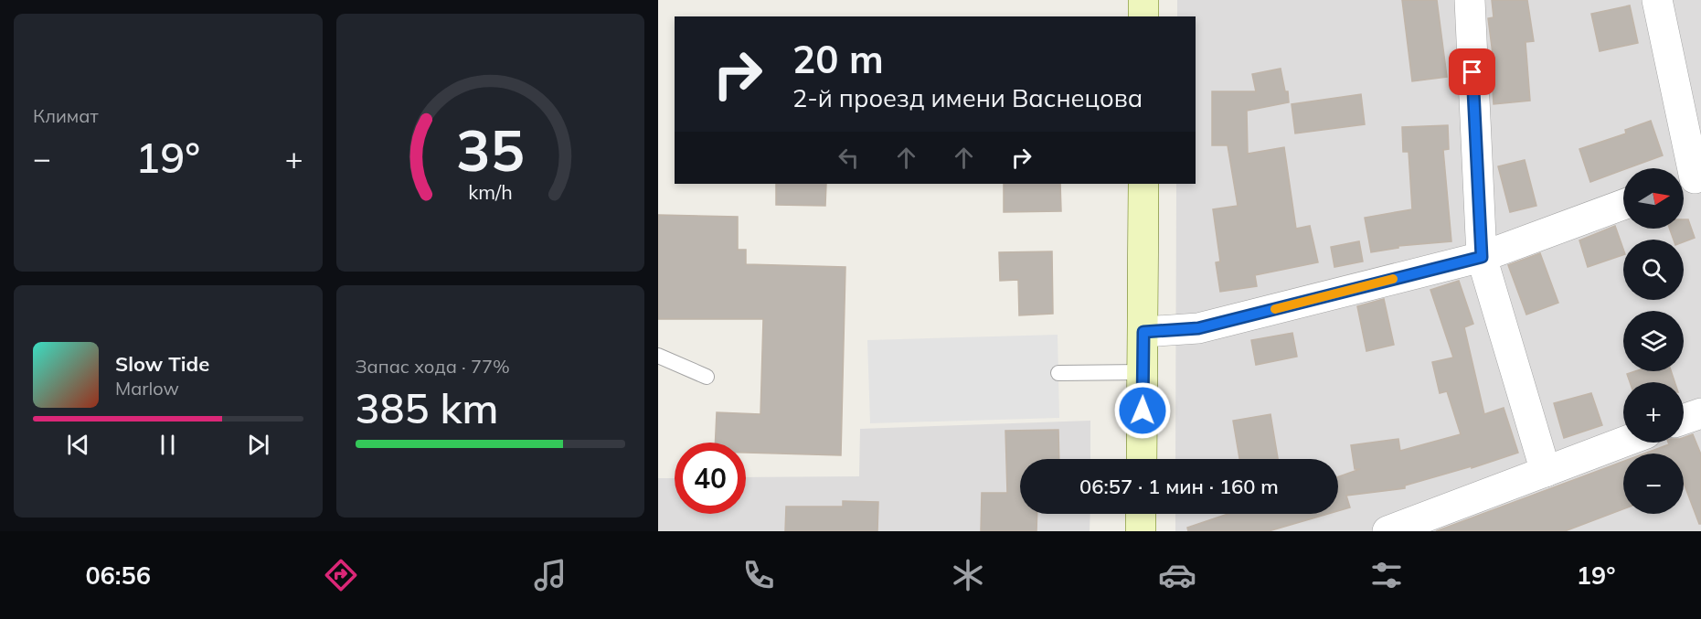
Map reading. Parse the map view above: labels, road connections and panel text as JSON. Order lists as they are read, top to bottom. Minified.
{"north":"right","page":{"tile":["Климат",["Запас хода · 77%","385 km"]],"turn":["20 m","2-й проезд имени Васнецова"],"heat":["−","19°","+"],"map_buttons":["+","−"],"song":["Slow Tide","Marlow"],"limit":"40","trip":"06:57 · 1 мин · 160 m","tabs":["06:56","19°"],"gauge":["35","km/h"]}}
